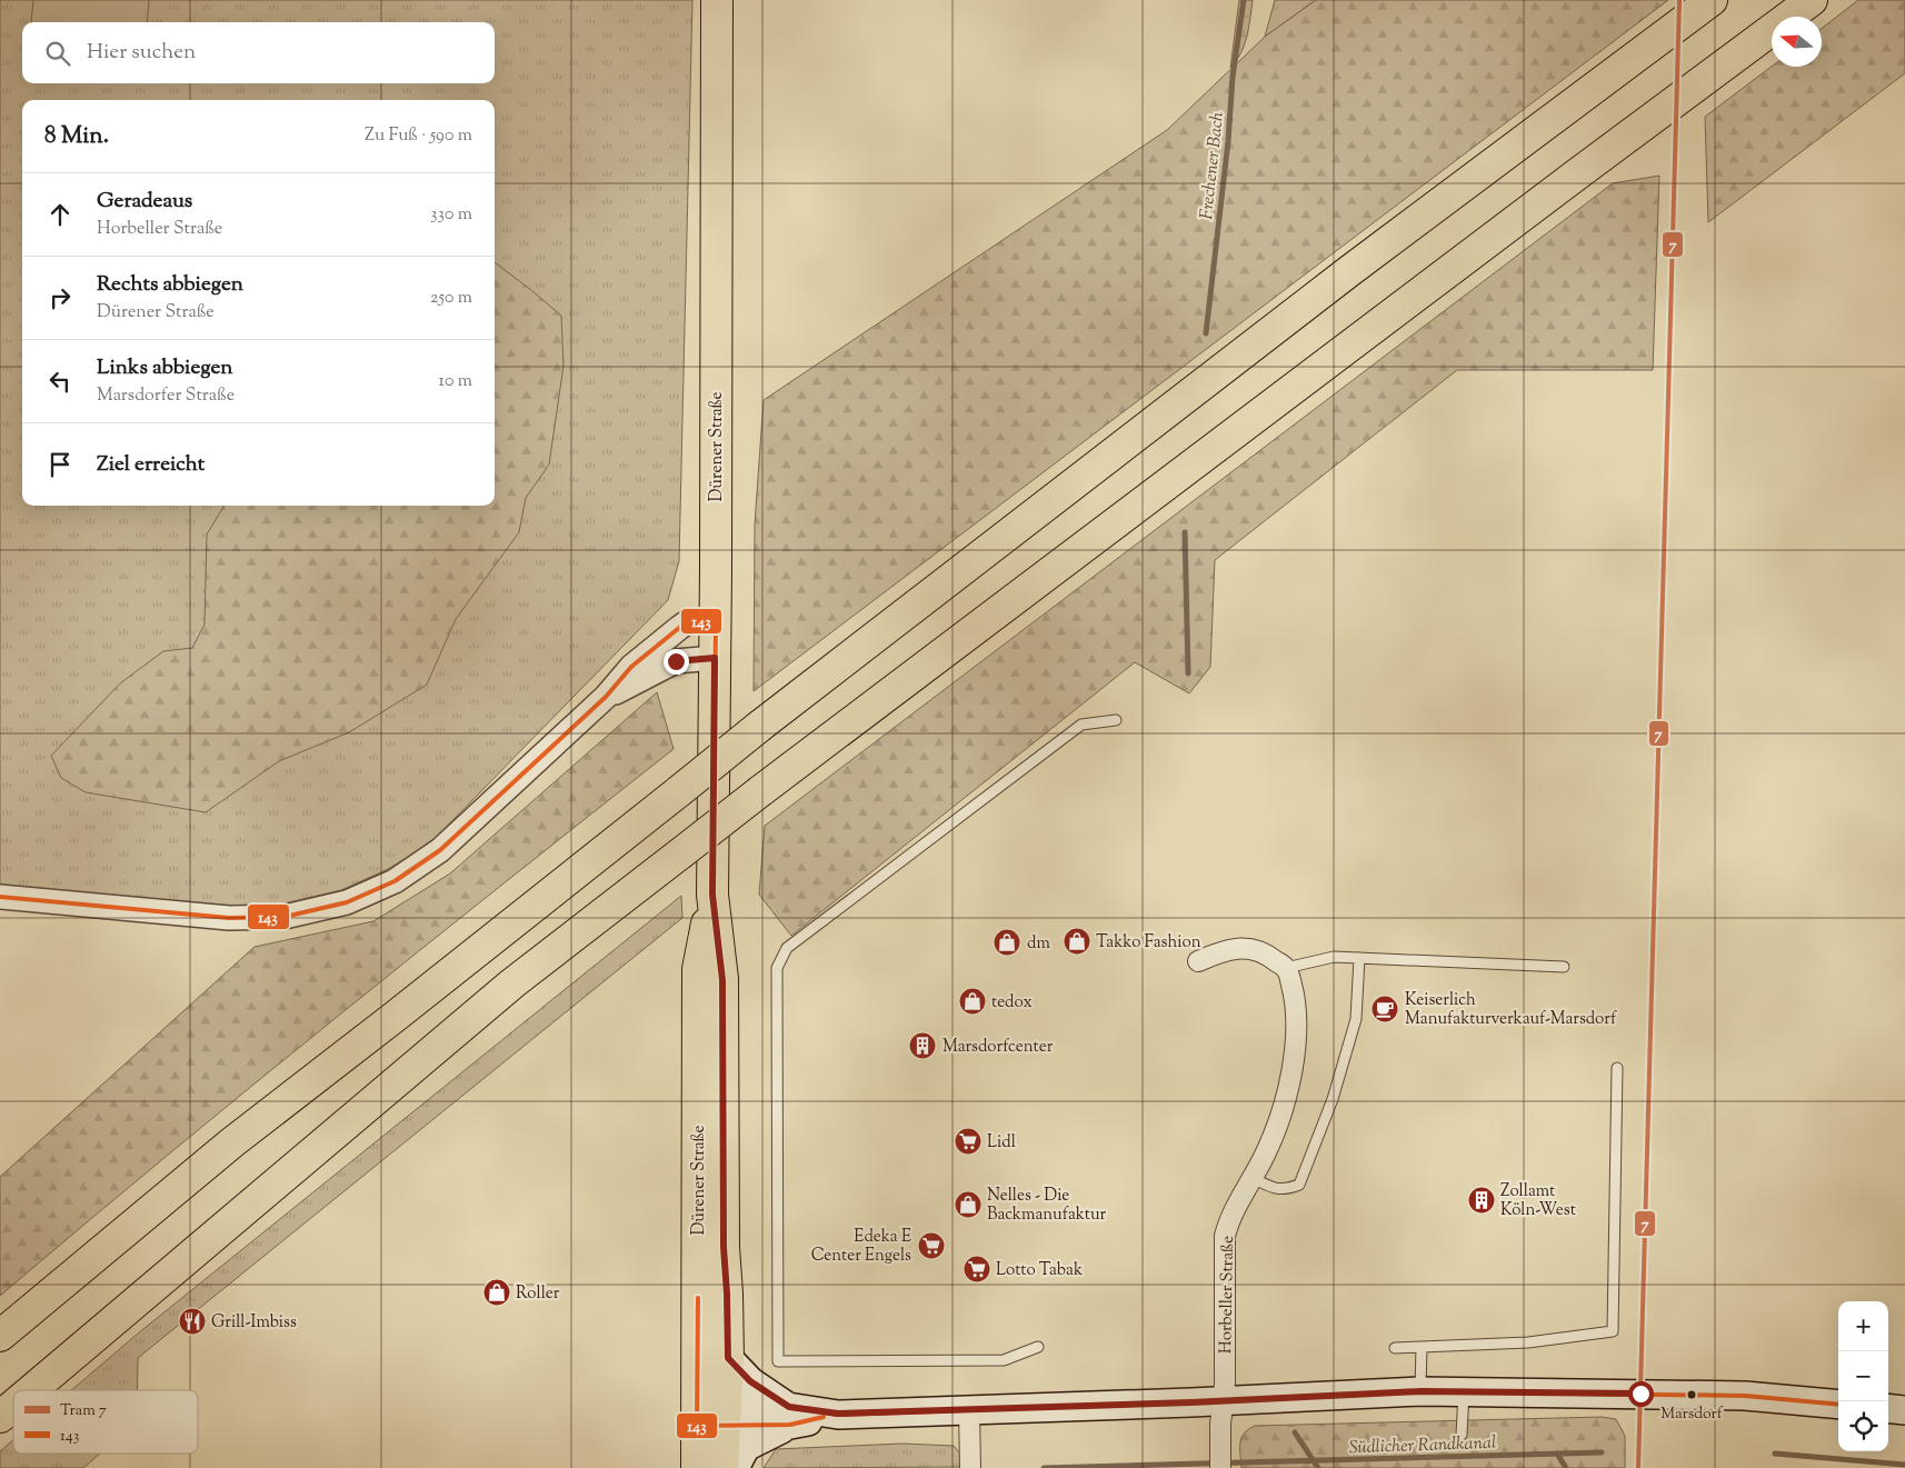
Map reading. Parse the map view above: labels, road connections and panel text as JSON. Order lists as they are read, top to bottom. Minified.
{"streets":{"main road":["Dürener Straße"],"street":["Horbeller Straße"]},"water":["Frechener Bach","Südlicher Randkanal"],"places":{"shop":["Takko Fashion","dm","tedox","Nelles - Die Backmanufaktur","Roller"],"cafe":["Keiserlich Manufakturverkauf-Marsdorf"],"building":["Marsdorfcenter","Zollamt Köln-West"],"supermarket":["Lidl","Edeka E Center Engels","Lotto Tabak"],"restaurant":["Grill-Imbiss"],"other":["Marsdorf"]},"lines":["tram line 7","transit line 143"],"legend":["Tram 7","143"],"north":"left","page":{"search":"Hier suchen","heading":["8 Min.","Zu Fuß · 590 m"],"list":[["Geradeaus","Horbeller Straße","330 m"],["Rechts abbiegen","Dürener Straße","250 m"],["Links abbiegen","Marsdorfer Straße","10 m"],"Ziel erreicht"],"map_buttons":["+","−"]}}
